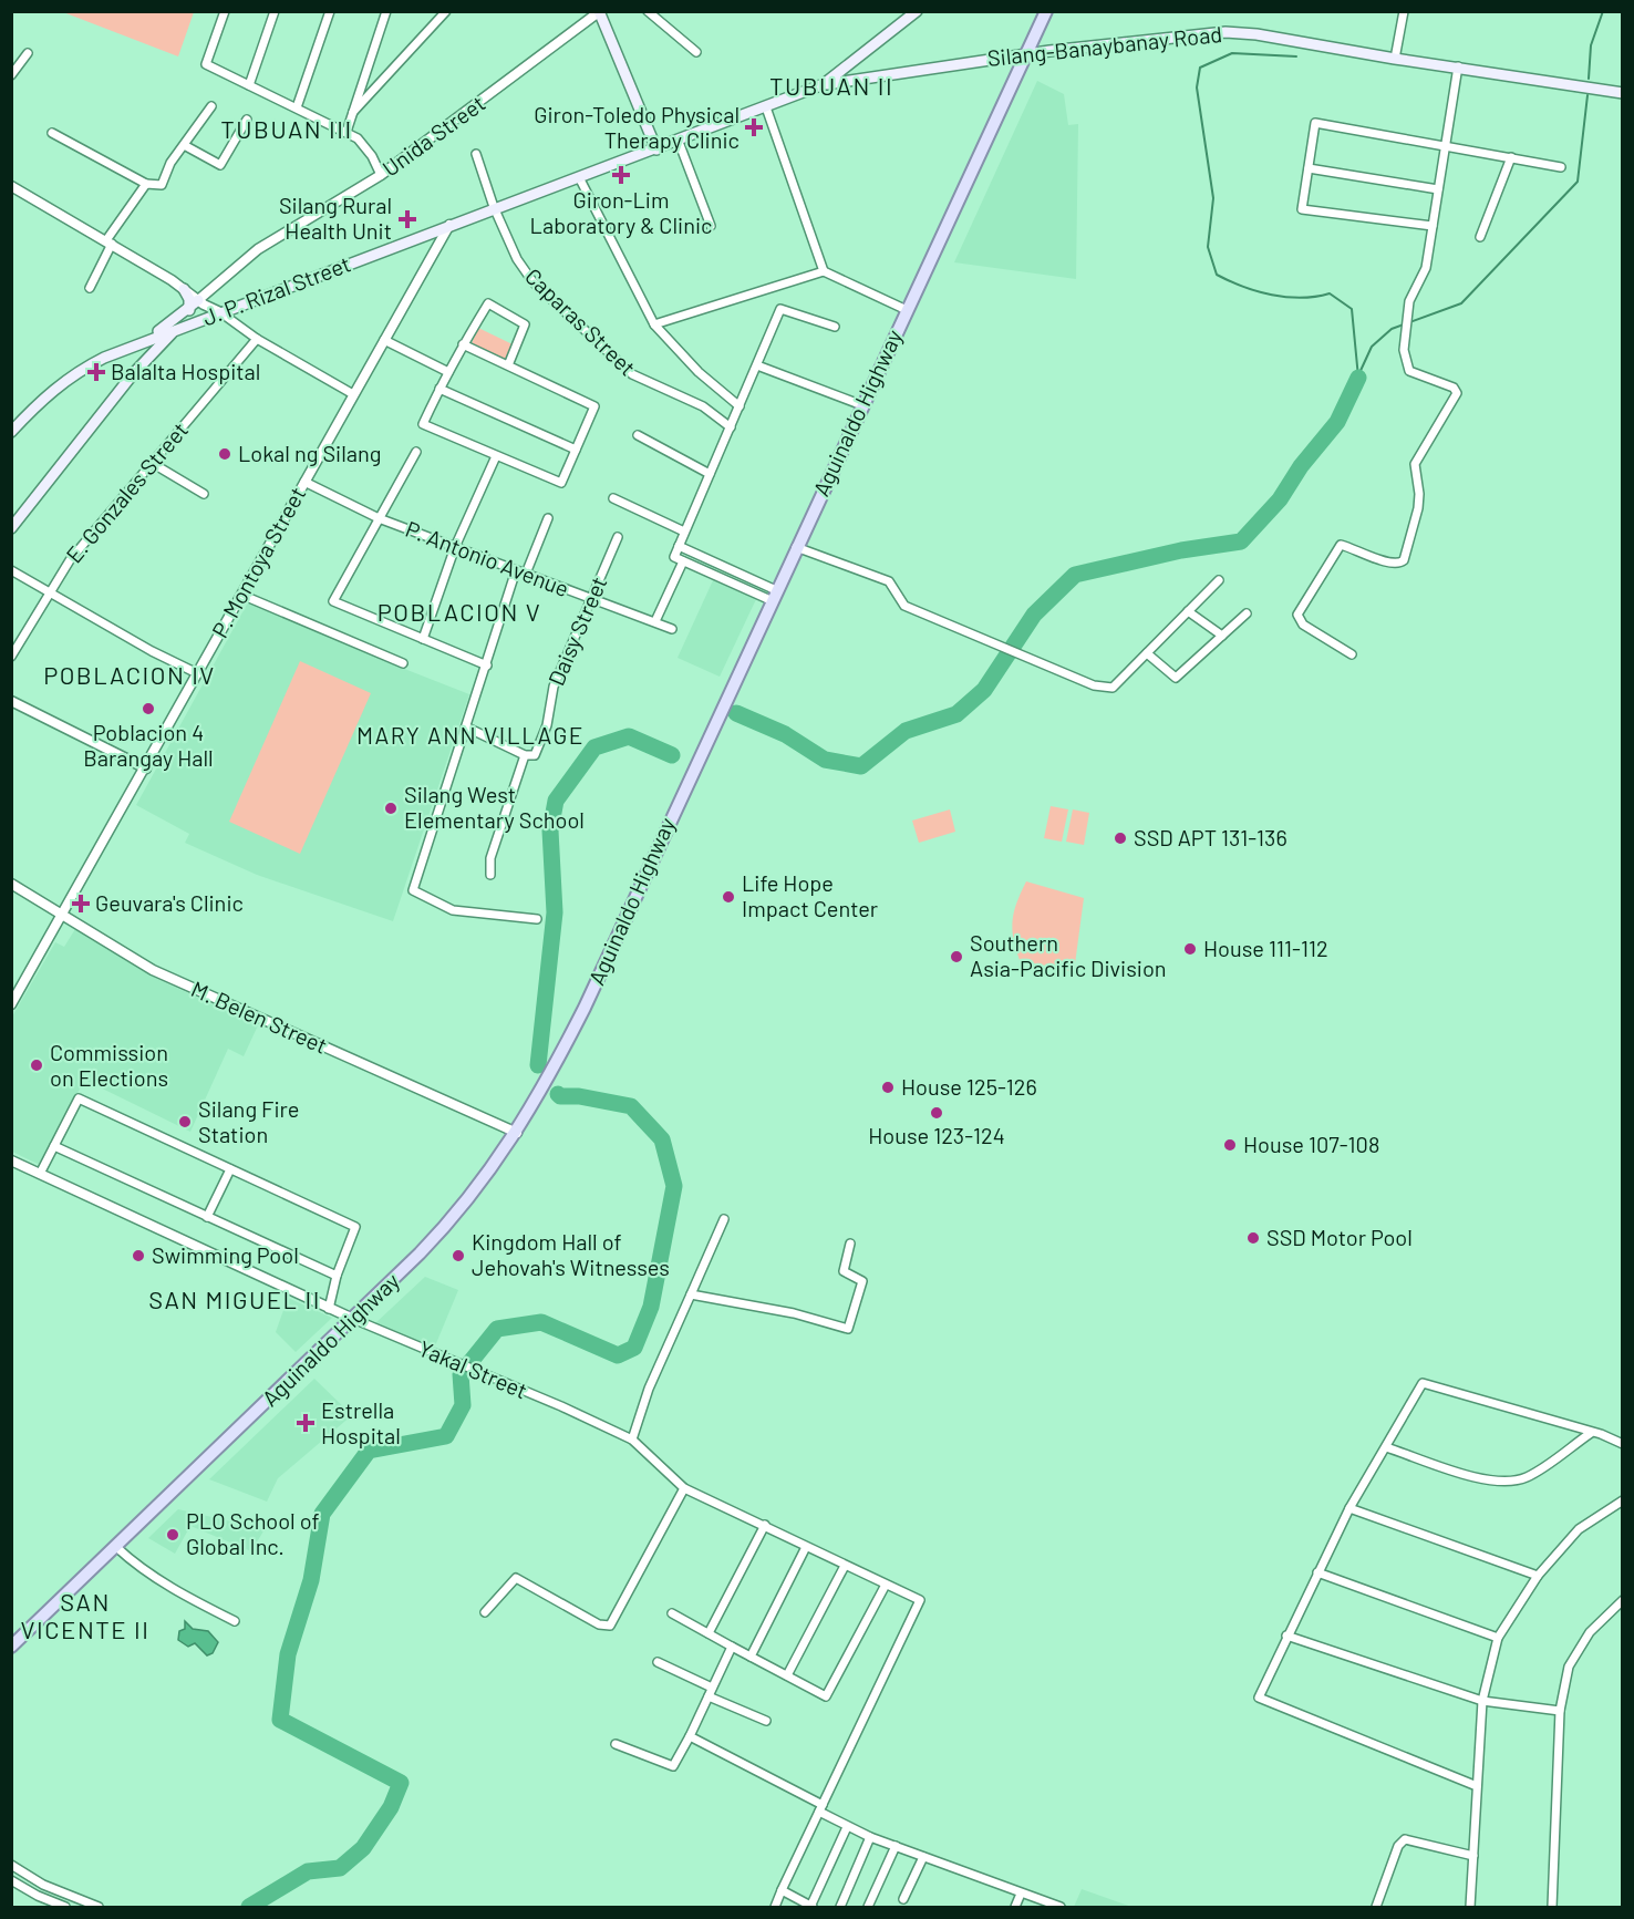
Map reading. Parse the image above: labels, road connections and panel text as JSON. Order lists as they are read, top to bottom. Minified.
{"streets":{"main road":["Silang-Banaybanay Road","J. P. Rizal Street","Aguinaldo Highway"],"street":["Unida Street","Caparas Street","E. Gonzales Street","P. Antonio Avenue","P. Montoya Street","Daisy Street","M. Belen Street","Yakal Street"]},"crossings":[["Silang-Banaybanay Road","J. P. Rizal Street"],["Silang-Banaybanay Road","Aguinaldo Highway"],["J. P. Rizal Street","Caparas Street"],["J. P. Rizal Street","P. Montoya Street"],["Aguinaldo Highway","M. Belen Street"],["Aguinaldo Highway","Yakal Street"],["P. Antonio Avenue","P. Montoya Street"],["P. Antonio Avenue","Daisy Street"],["P. Montoya Street","M. Belen Street"]],"districts":["TUBUAN II","TUBUAN III","POBLACION V","POBLACION IV","MARY ANN VILLAGE","SAN MIGUEL II","SAN VICENTE II"],"places":{"health":["Giron-Toledo Physical Therapy Clinic","Giron-Lim Laboratory & Clinic","Silang Rural Health Unit","Balalta Hospital","Geuvara's Clinic","Estrella Hospital"],"other":["Lokal ng Silang","Poblacion 4 Barangay Hall","Silang West Elementary School","SSD APT 131-136","Life Hope Impact Center","House 111-112","Southern Asia-Pacific Division","Commission on Elections","House 125-126","House 123-124","Silang Fire Station","House 107-108","SSD Motor Pool","Swimming Pool","Kingdom Hall of Jehovah's Witnesses","PLO School of Global Inc."]}}
